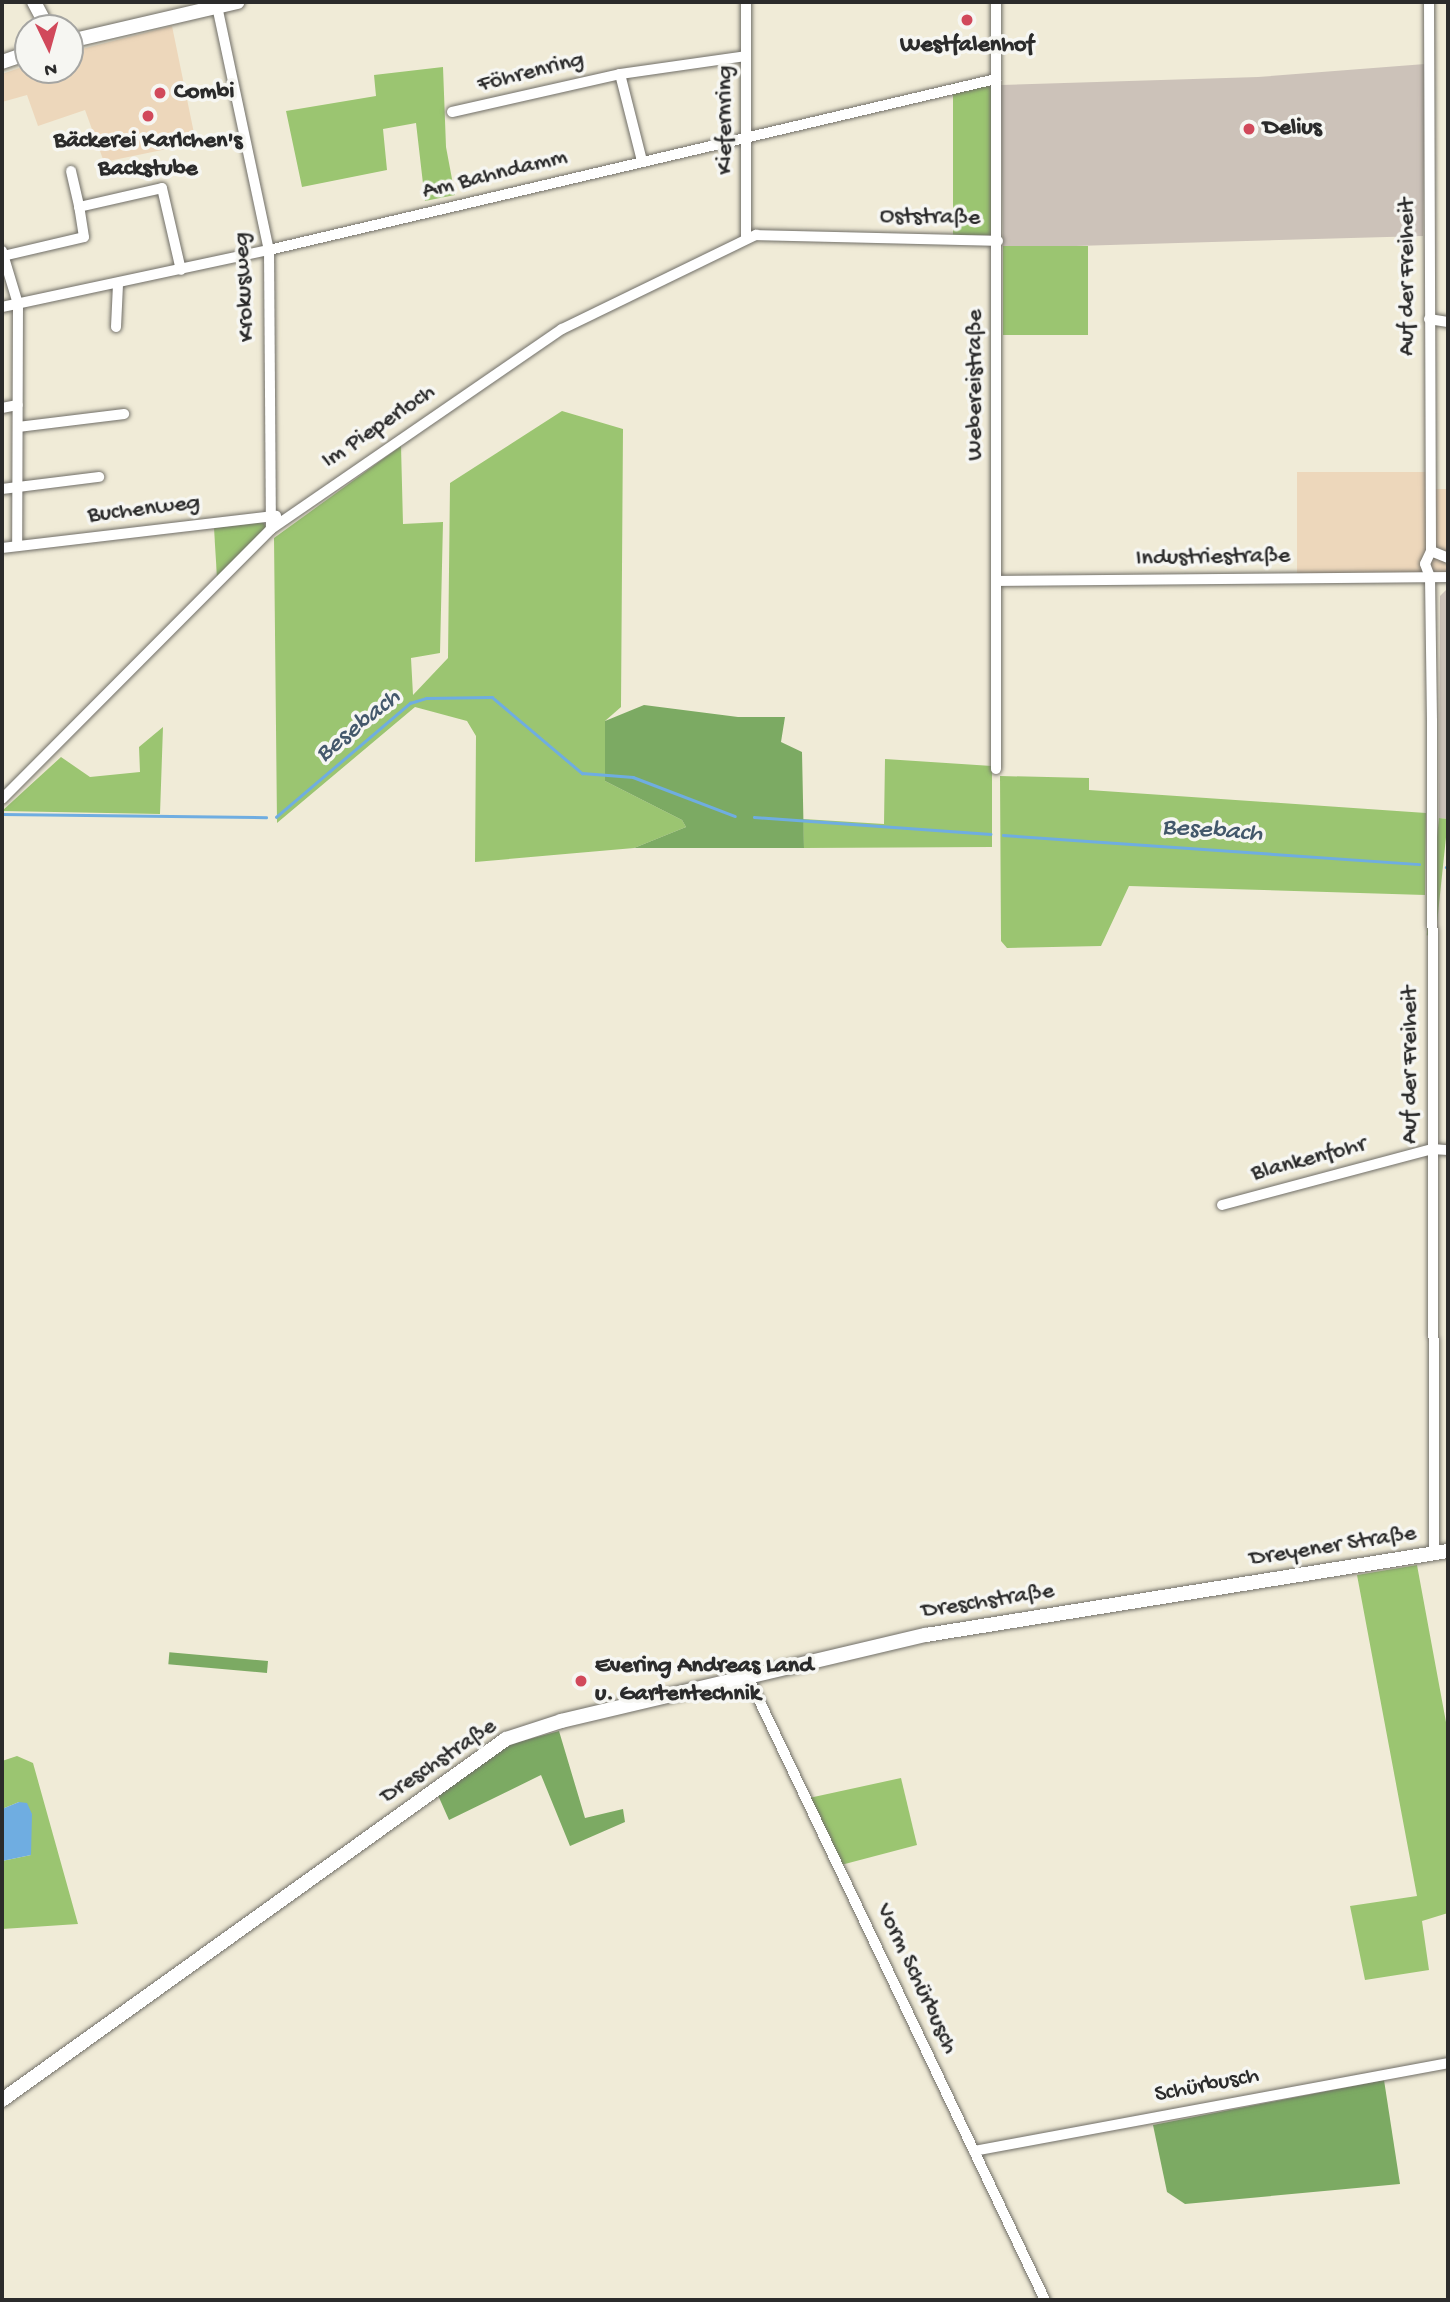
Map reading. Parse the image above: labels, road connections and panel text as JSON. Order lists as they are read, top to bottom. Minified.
{"streets":{"street":["Föhrenring","Kiefernring","Am Bahndamm","Oststraße","Auf der Freiheit","Krokusweg","Webereistraße","Im Pieperloch","Buchenweg","Industriestraße","Blankenfohr","Dreyener Straße","Dreschstraße","Vorm Schürbusch","Schürbusch"]},"crossings":[["Föhrenring","Kiefernring"],["Föhrenring","Am Bahndamm"],["Kiefernring","Am Bahndamm"],["Kiefernring","Im Pieperloch"],["Am Bahndamm","Krokusweg"],["Am Bahndamm","Webereistraße"],["Oststraße","Webereistraße"],["Oststraße","Im Pieperloch"],["Auf der Freiheit","Industriestraße"],["Auf der Freiheit","Blankenfohr"],["Auf der Freiheit","Dreyener Straße"],["Krokusweg","Im Pieperloch"],["Krokusweg","Buchenweg"],["Webereistraße","Industriestraße"],["Im Pieperloch","Buchenweg"],["Dreyener Straße","Dreschstraße"],["Dreschstraße","Vorm Schürbusch"],["Vorm Schürbusch","Schürbusch"]],"water":["Besebach"],"places":["Westfalenhof","Combi","Bäckerei Karlchen's Backstube","Delius","Evering Andreas Land u. Gartentechnik"],"north":"bottom"}
